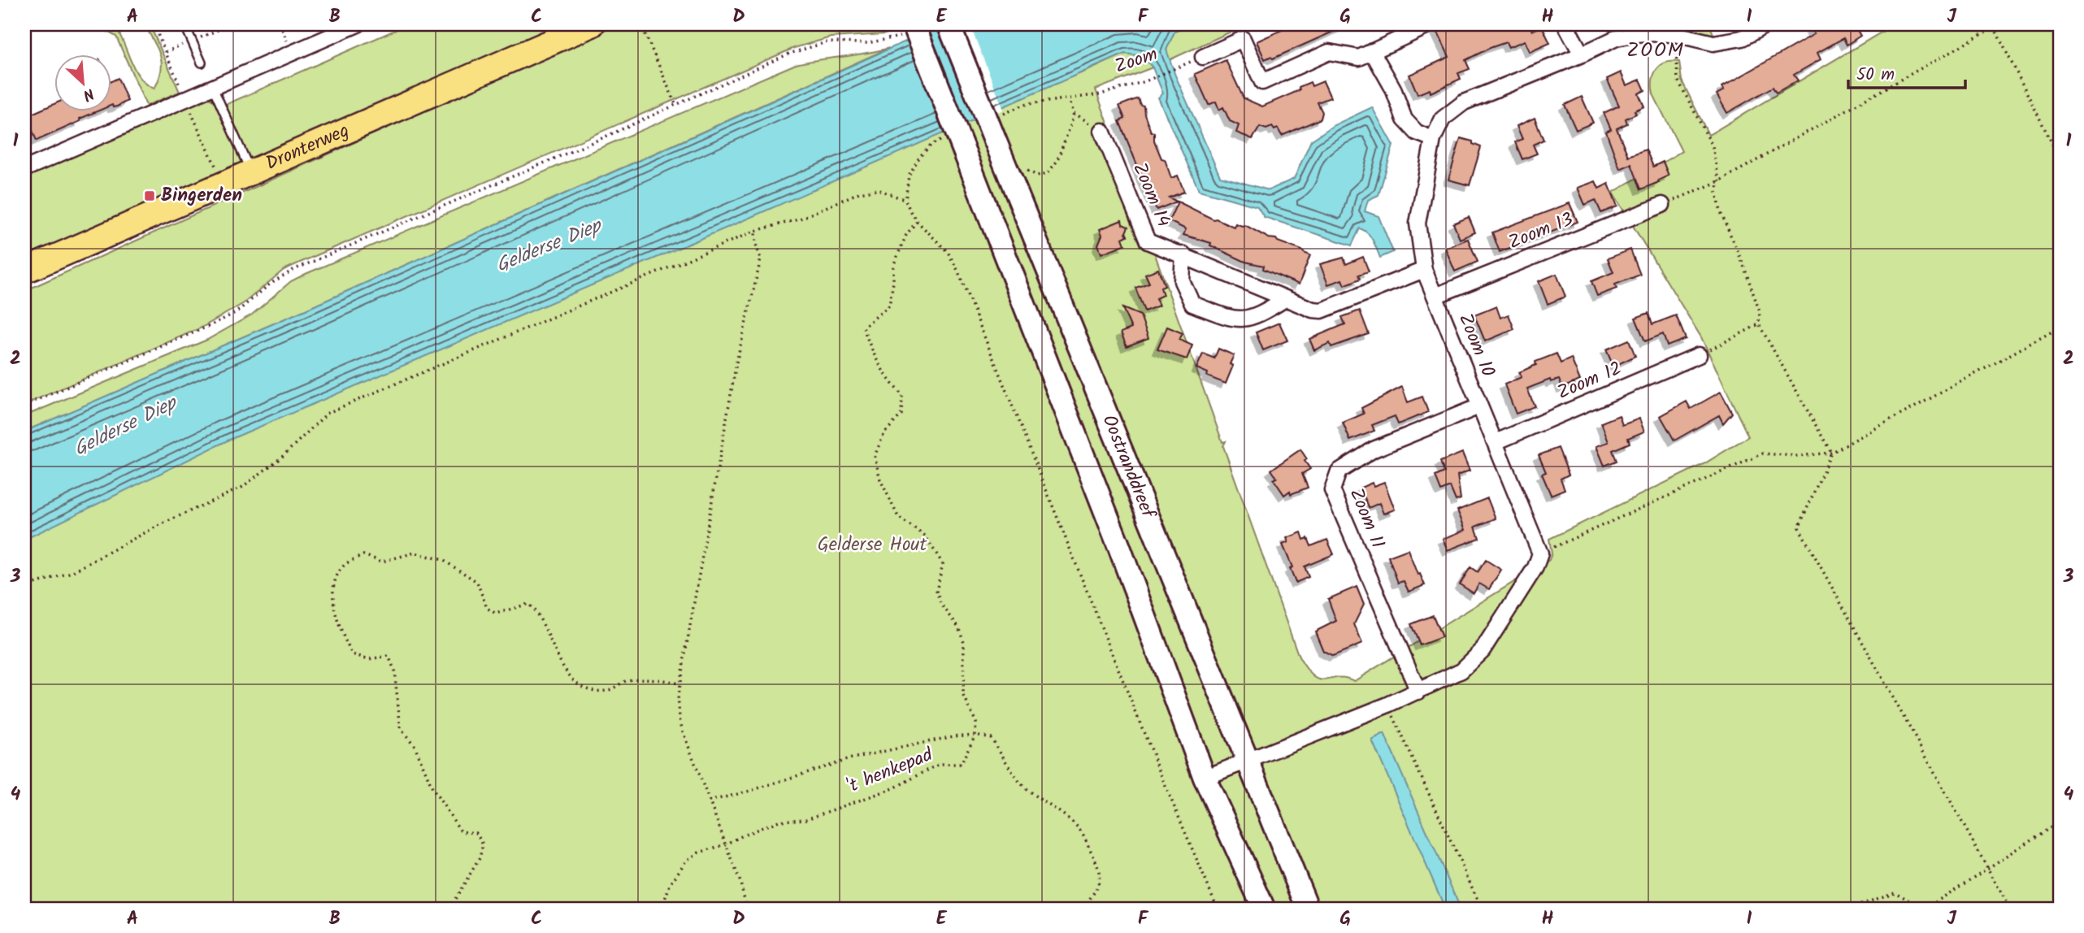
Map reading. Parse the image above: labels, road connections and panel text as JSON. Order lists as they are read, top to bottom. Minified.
{"streets":{"main road":["Dronterweg","Oostranddreef"],"street":["Zoom 14","Zoom 13","Zoom 10","Zoom 12","Zoom 11"],"path":["Zoom","'t henkepad"]},"crossings":[["Zoom 14","Zoom 10"],["Zoom 13","Zoom 10"],["Zoom 10","Zoom 12"],["Zoom 10","Zoom 11"]],"districts":["ZOOM"],"water":["Gelderse Diep"],"parks":["Gelderse Hout"],"places":{"transit":["Bingerden"]},"scale_bar":"50 m","north":"bottom right","grid":{"columns":["A","B","C","D","E","F","G","H","I","J"],"rows":["1","2","3","4"]}}
